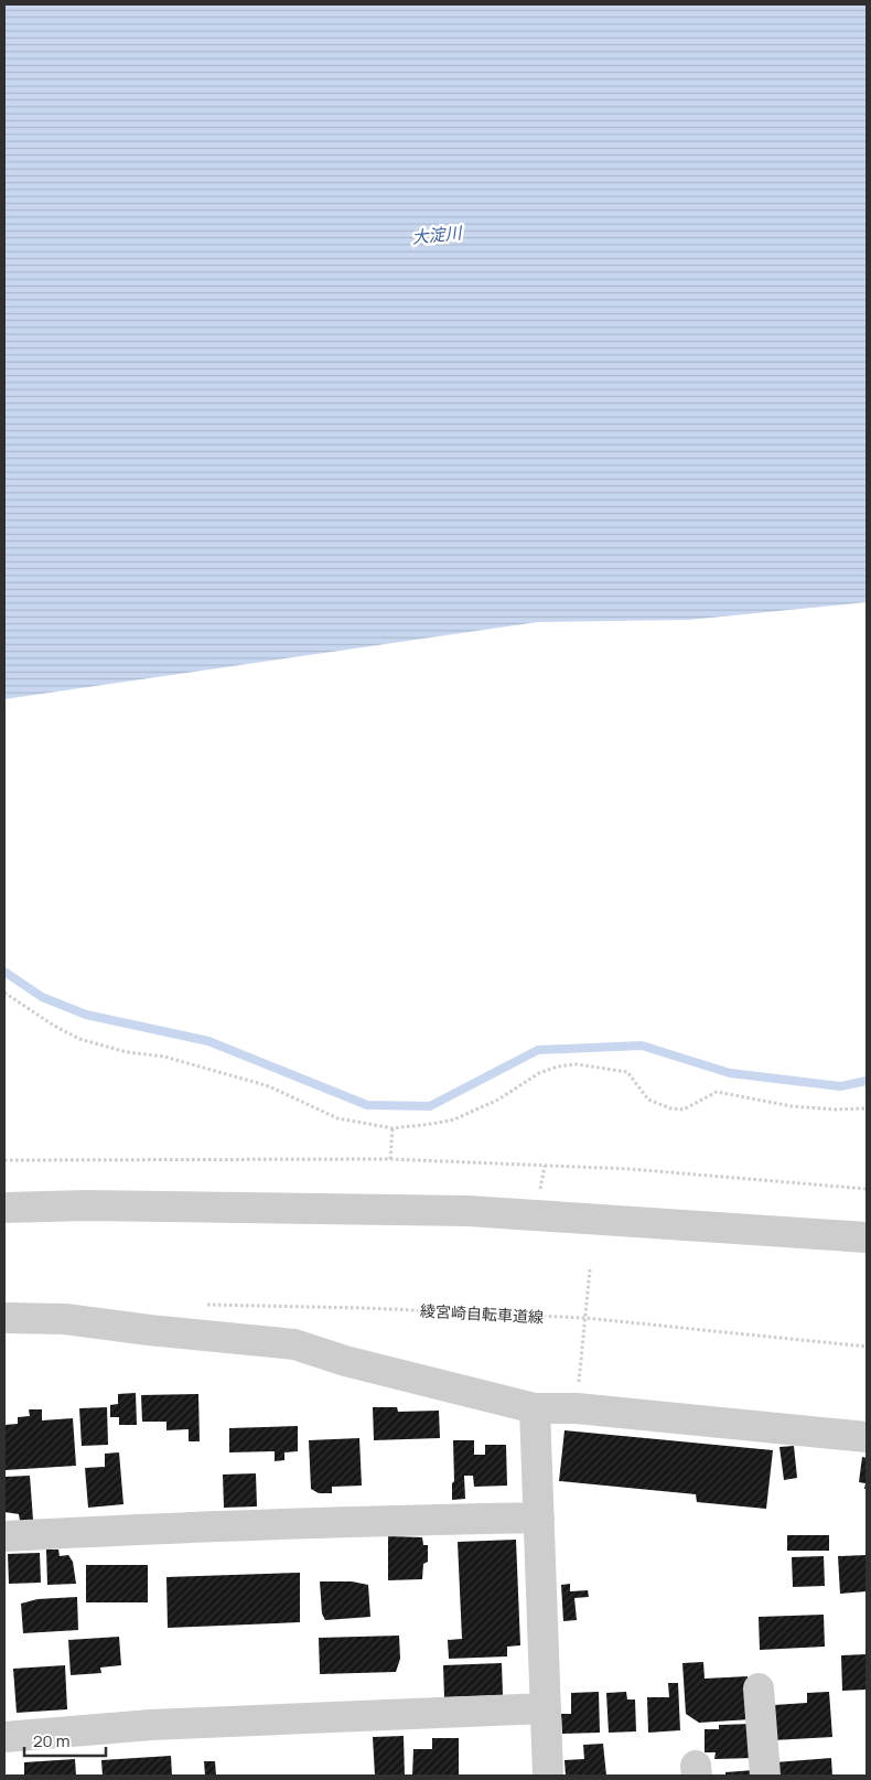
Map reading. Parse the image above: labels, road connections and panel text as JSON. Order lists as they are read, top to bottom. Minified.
{"streets":{"path":["綾宮崎自転車道線"]},"water":["大淀川"],"scale_bar":"20 m"}
